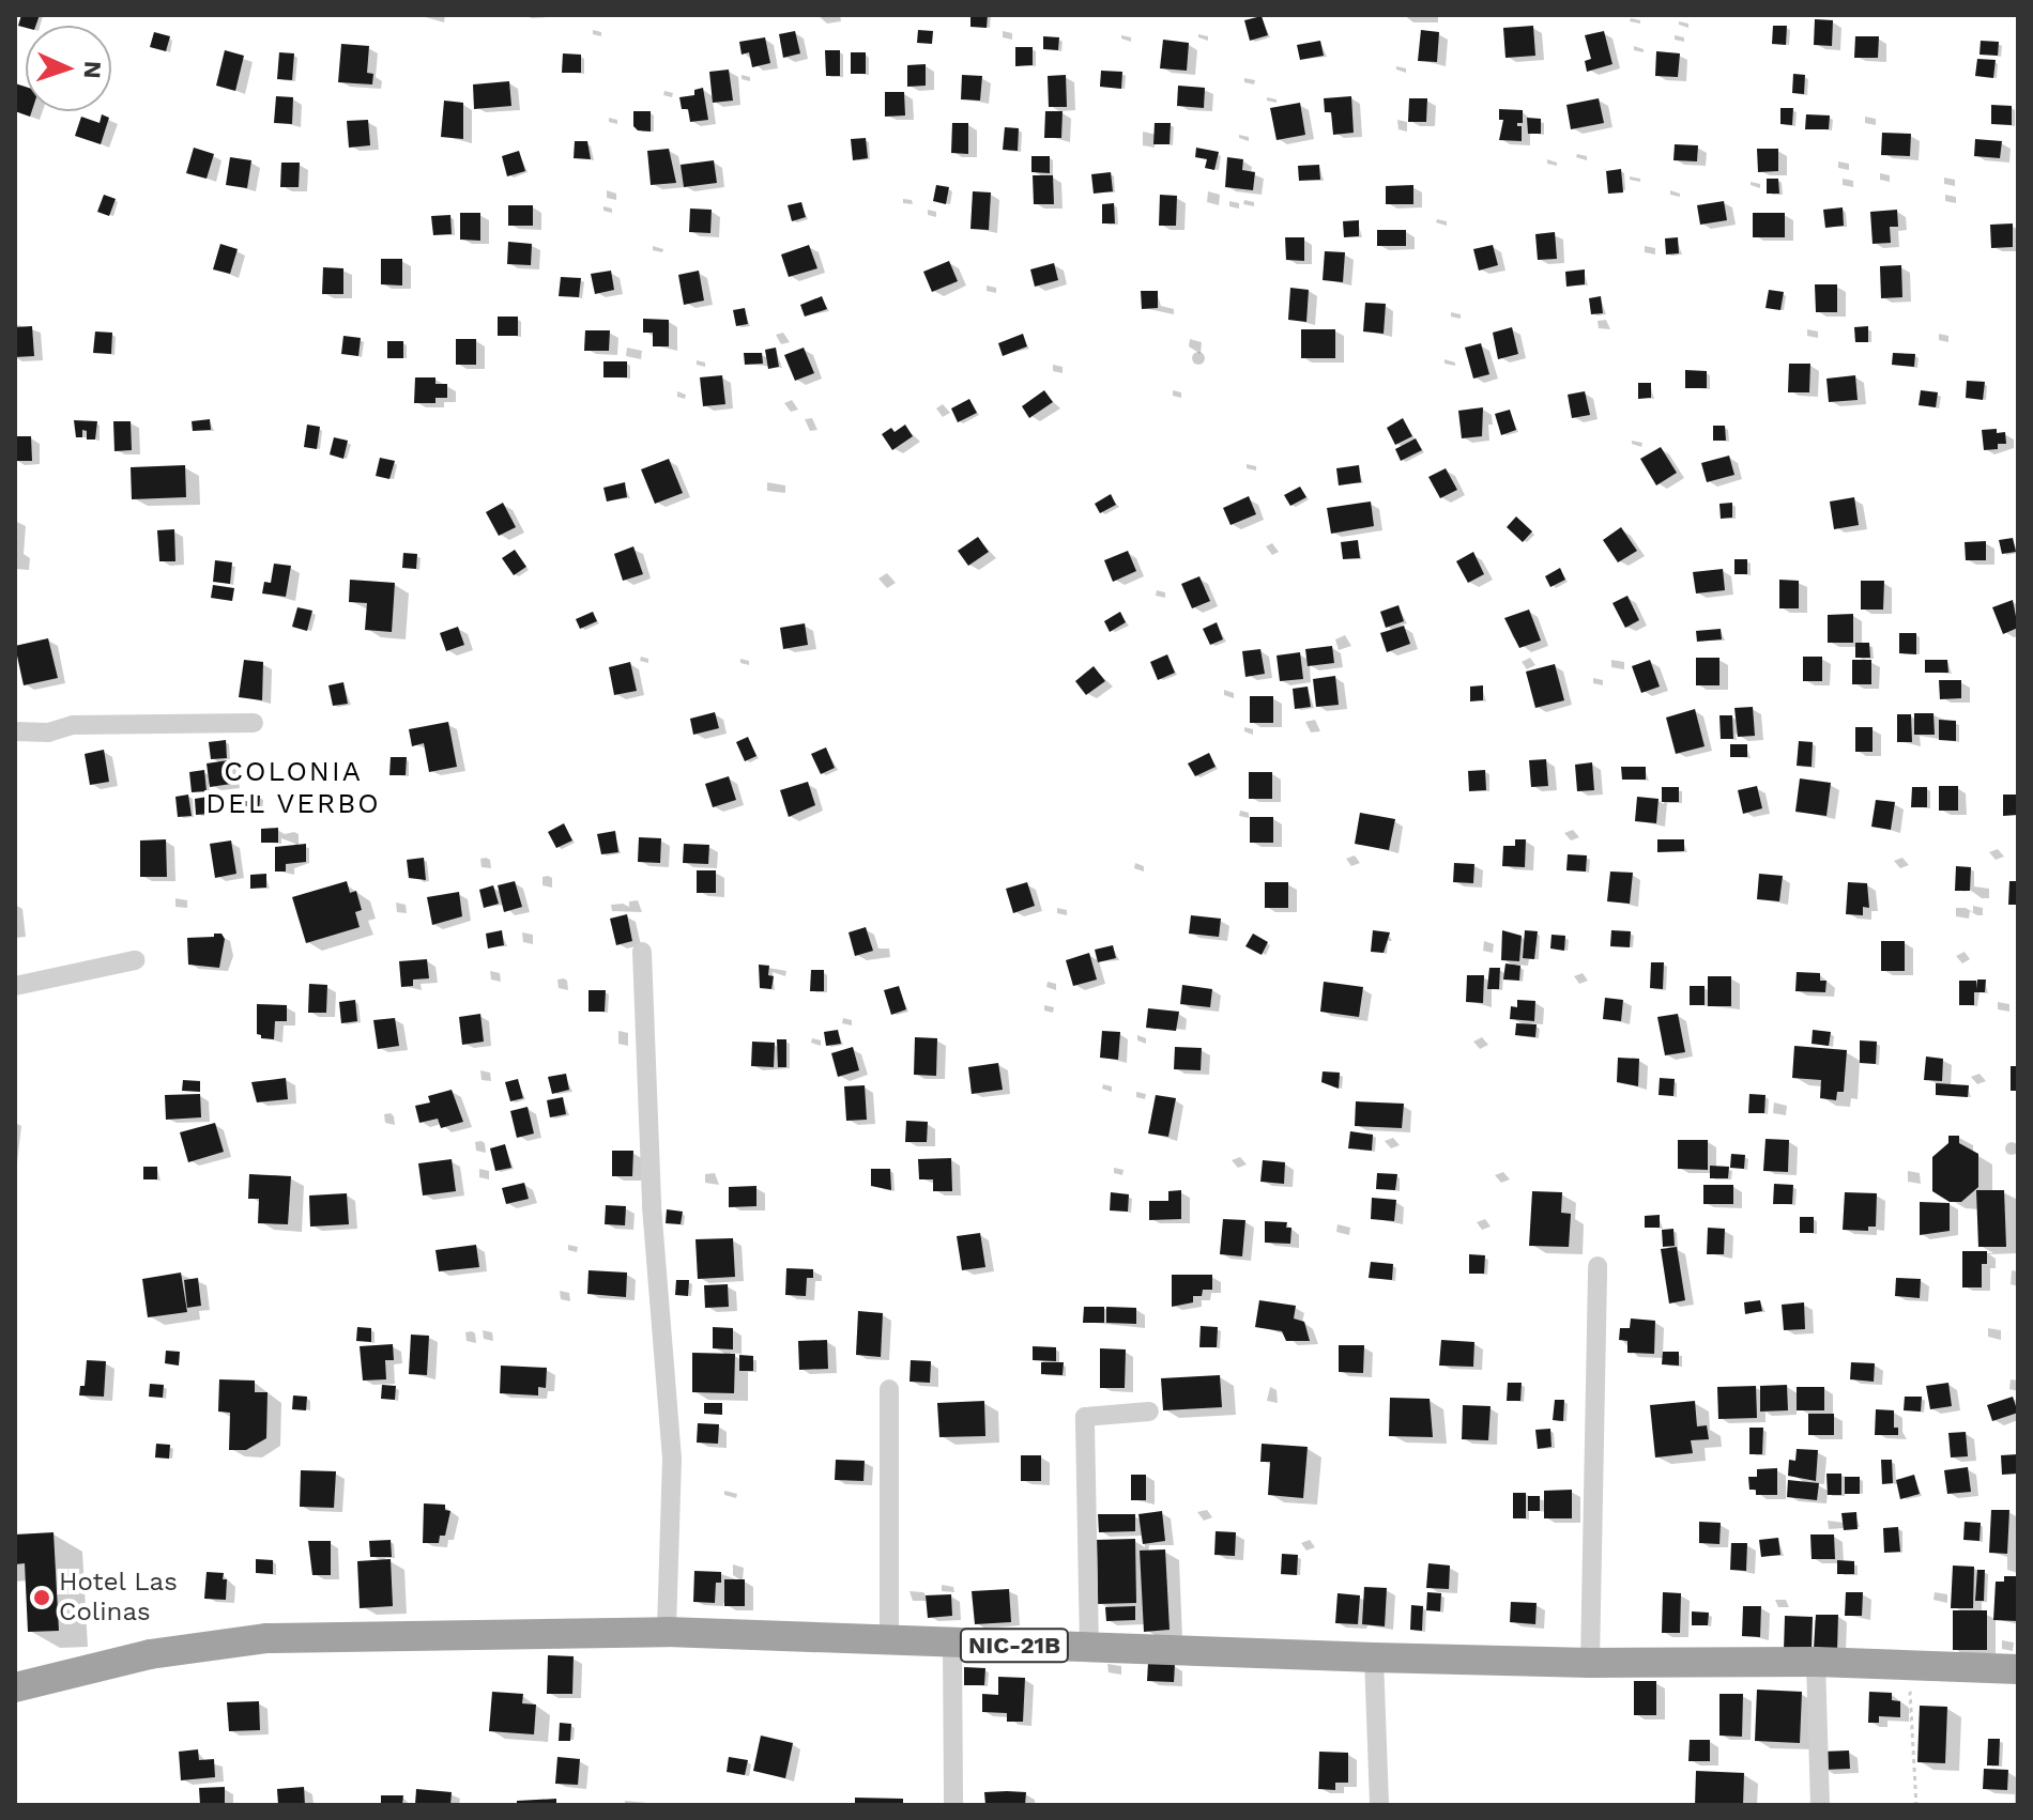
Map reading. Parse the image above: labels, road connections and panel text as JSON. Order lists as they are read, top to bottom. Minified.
{"streets":{"highway":["NIC-21B"]},"districts":["COLONIA DEL VERBO"],"places":["Hotel Las Colinas"],"north":"right"}
